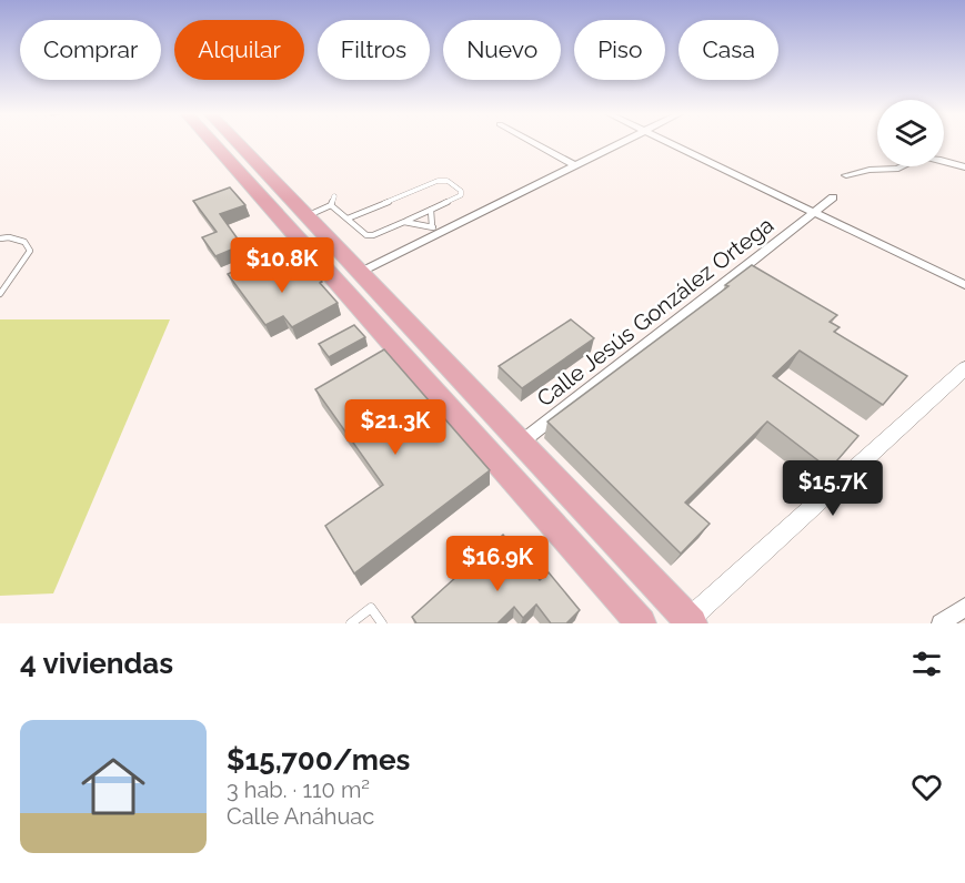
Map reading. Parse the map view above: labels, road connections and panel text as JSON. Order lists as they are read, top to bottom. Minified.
{"streets":{"street":["Calle Jesús González Ortega"]},"page":{"chip":["Comprar","Alquilar","Filtros","Nuevo","Piso","Casa"],"price":["$10.8K","$21.3K","$15.7K","$16.9K"],"heading":"4 viviendas","list":[{"name":"$15,700/mes","note":"3 hab. · 110 m² · Calle Anáhuac"}]}}
